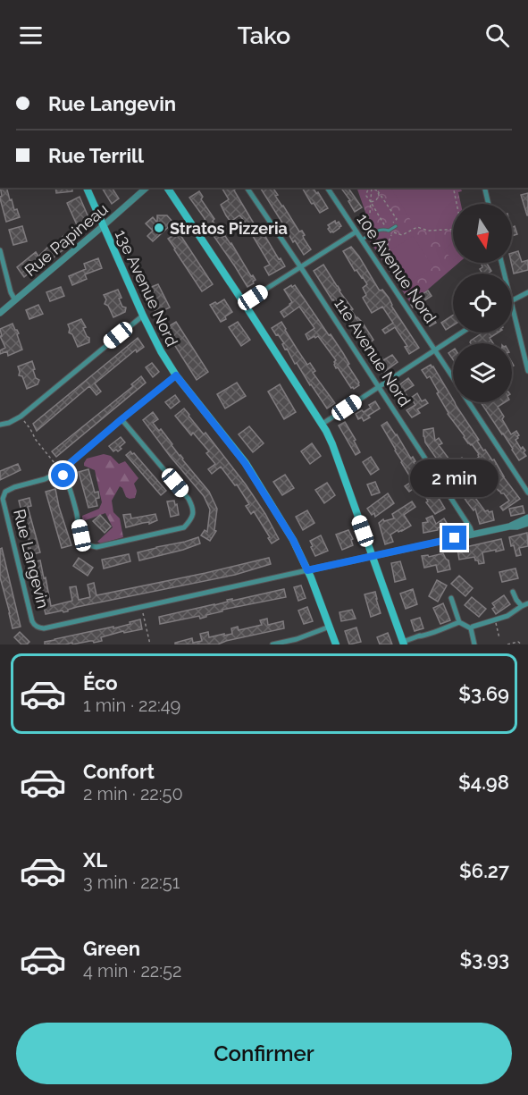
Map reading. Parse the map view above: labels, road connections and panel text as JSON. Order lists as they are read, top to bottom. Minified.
{"streets":{"main road":["13e Avenue Nord"],"street":["Rue Papineau","10e Avenue Nord","11e Avenue Nord","Rue Langevin"]},"crossings":[["Rue Papineau","13e Avenue Nord"],["13e Avenue Nord","Rue Langevin"]],"places":["Stratos Pizzeria"],"north":"bottom","page":{"header":"Tako","banner":["Rue Langevin","Rue Terrill"],"bubble":"2 min","list":[{"name":"Éco","note":"1 min · 22:49","value":"$3.69"},{"name":"Confort","note":"2 min · 22:50","value":"$4.98"},{"name":"XL","note":"3 min · 22:51","value":"$6.27"},{"name":"Green","note":"4 min · 22:52","value":"$3.93"}],"buttons":"Confirmer"}}
